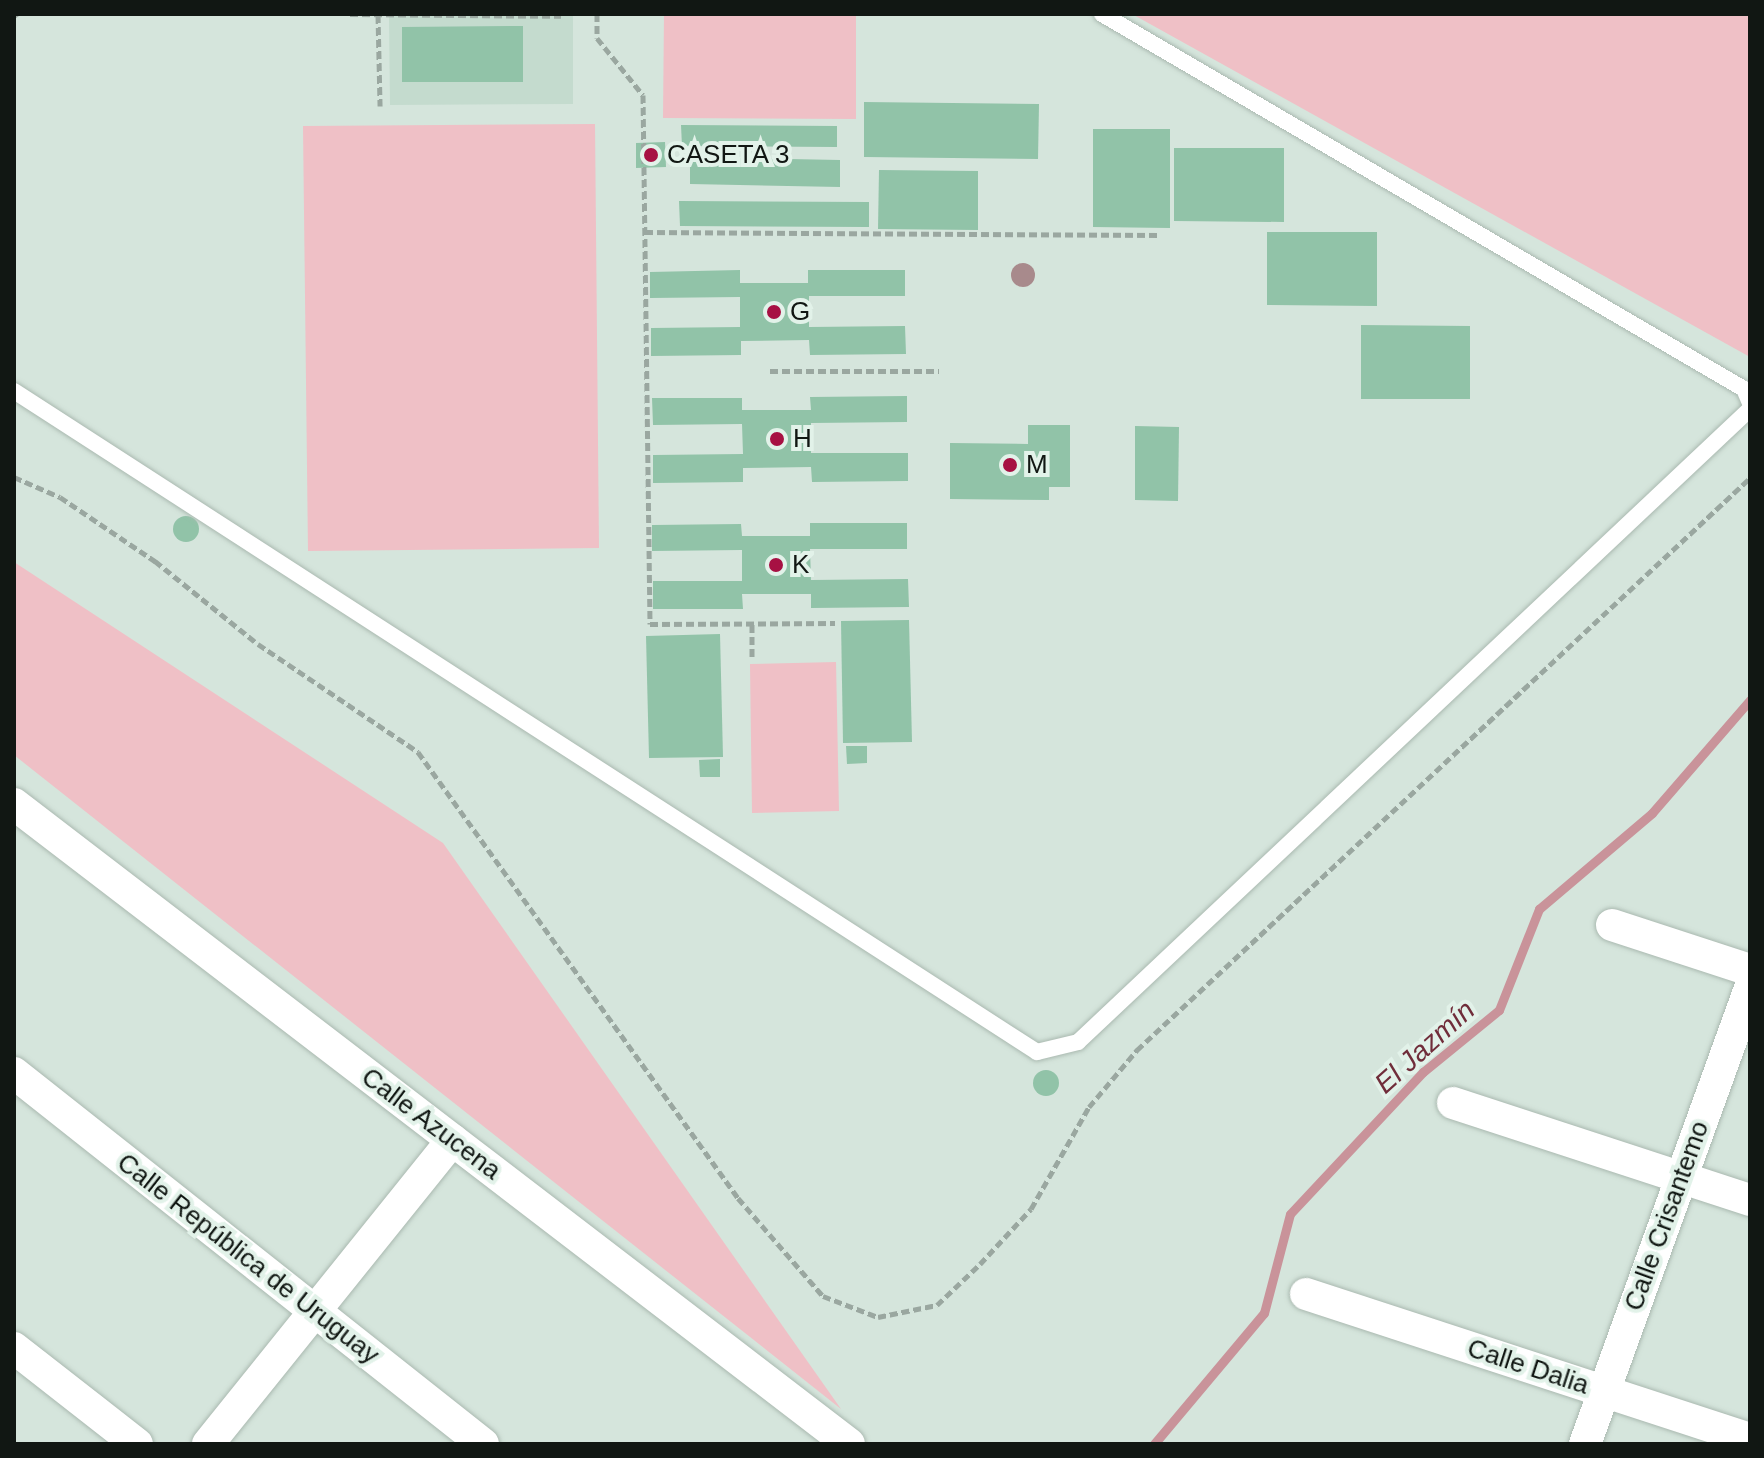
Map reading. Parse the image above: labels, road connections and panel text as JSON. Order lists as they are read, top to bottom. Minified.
{"streets":{"street":["Calle Azucena","Calle Crisantemo","Calle República de Uruguay","Calle Dalia"]},"crossings":[["Calle Crisantemo","Calle Dalia"]],"water":["El Jazmín"],"places":["CASETA 3","G","H","M","K"]}
